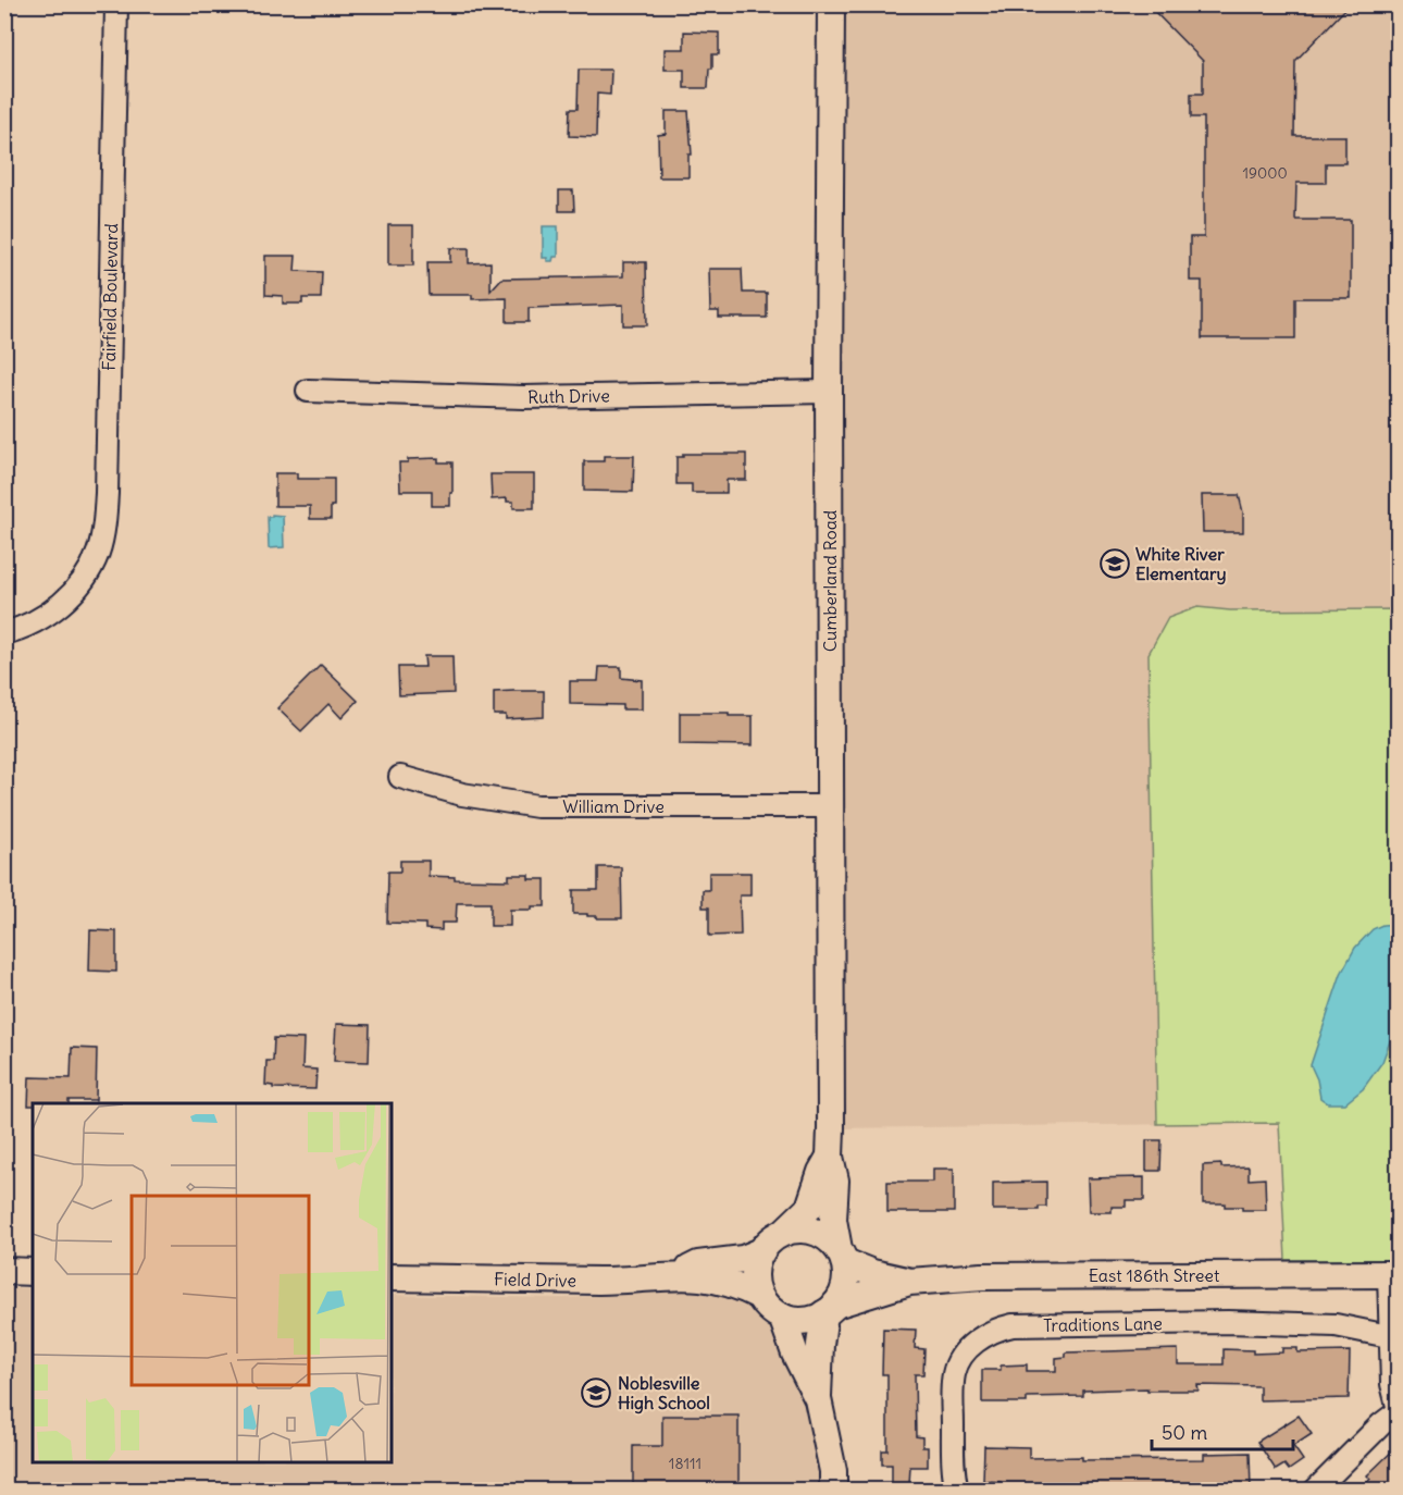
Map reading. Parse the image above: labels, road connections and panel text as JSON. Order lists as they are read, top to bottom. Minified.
{"streets":{"street":["Fairfield Boulevard","Ruth Drive","Cumberland Road","William Drive","East 186th Street","Field Drive","Traditions Lane"]},"crossings":[["Ruth Drive","Cumberland Road"],["Cumberland Road","William Drive"],["Cumberland Road","East 186th Street"]],"places":{"school or university":["White River Elementary","Noblesville High School"]},"house_numbers":["19000","18111"],"scale_bar":"50 m"}
